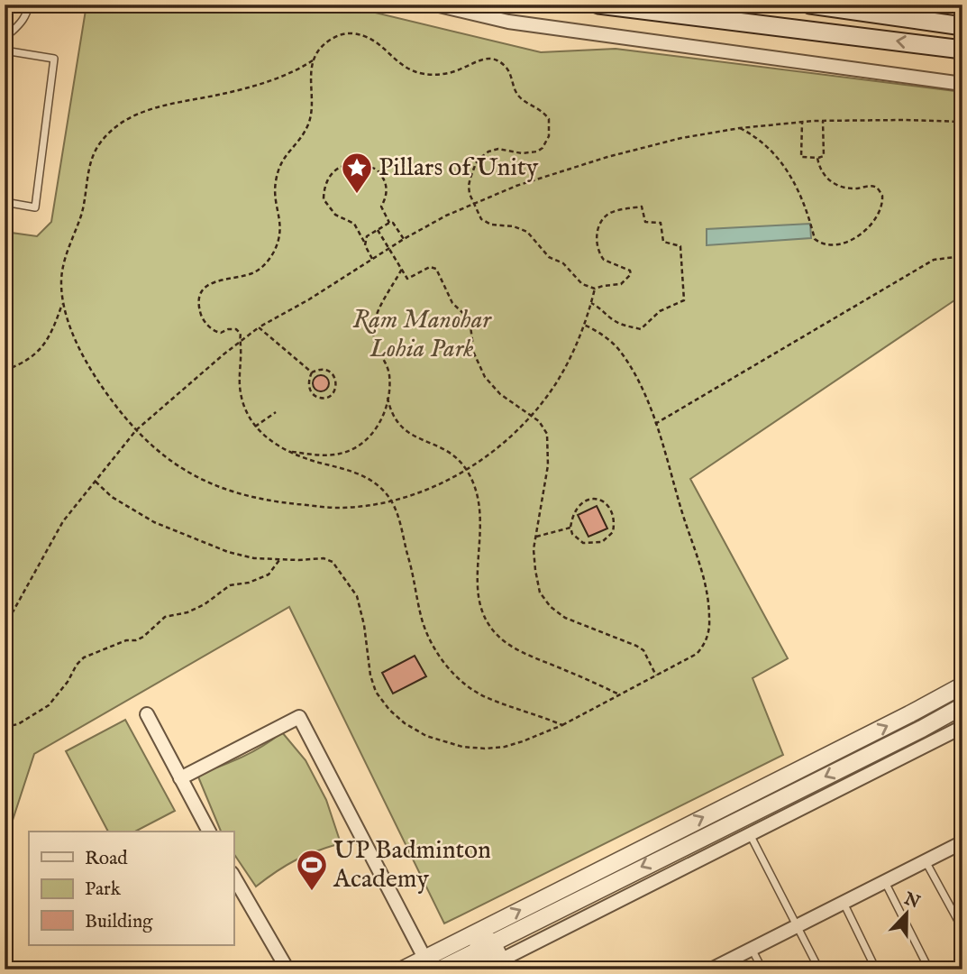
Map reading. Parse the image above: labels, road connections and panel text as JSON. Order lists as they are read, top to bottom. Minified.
{"parks":["Ram Manohar Lohia Park"],"places":{"place":["Pillars of Unity"],"sports":["UP Badminton Academy"]},"legend":["Road","Park","Building"],"north":"top"}
